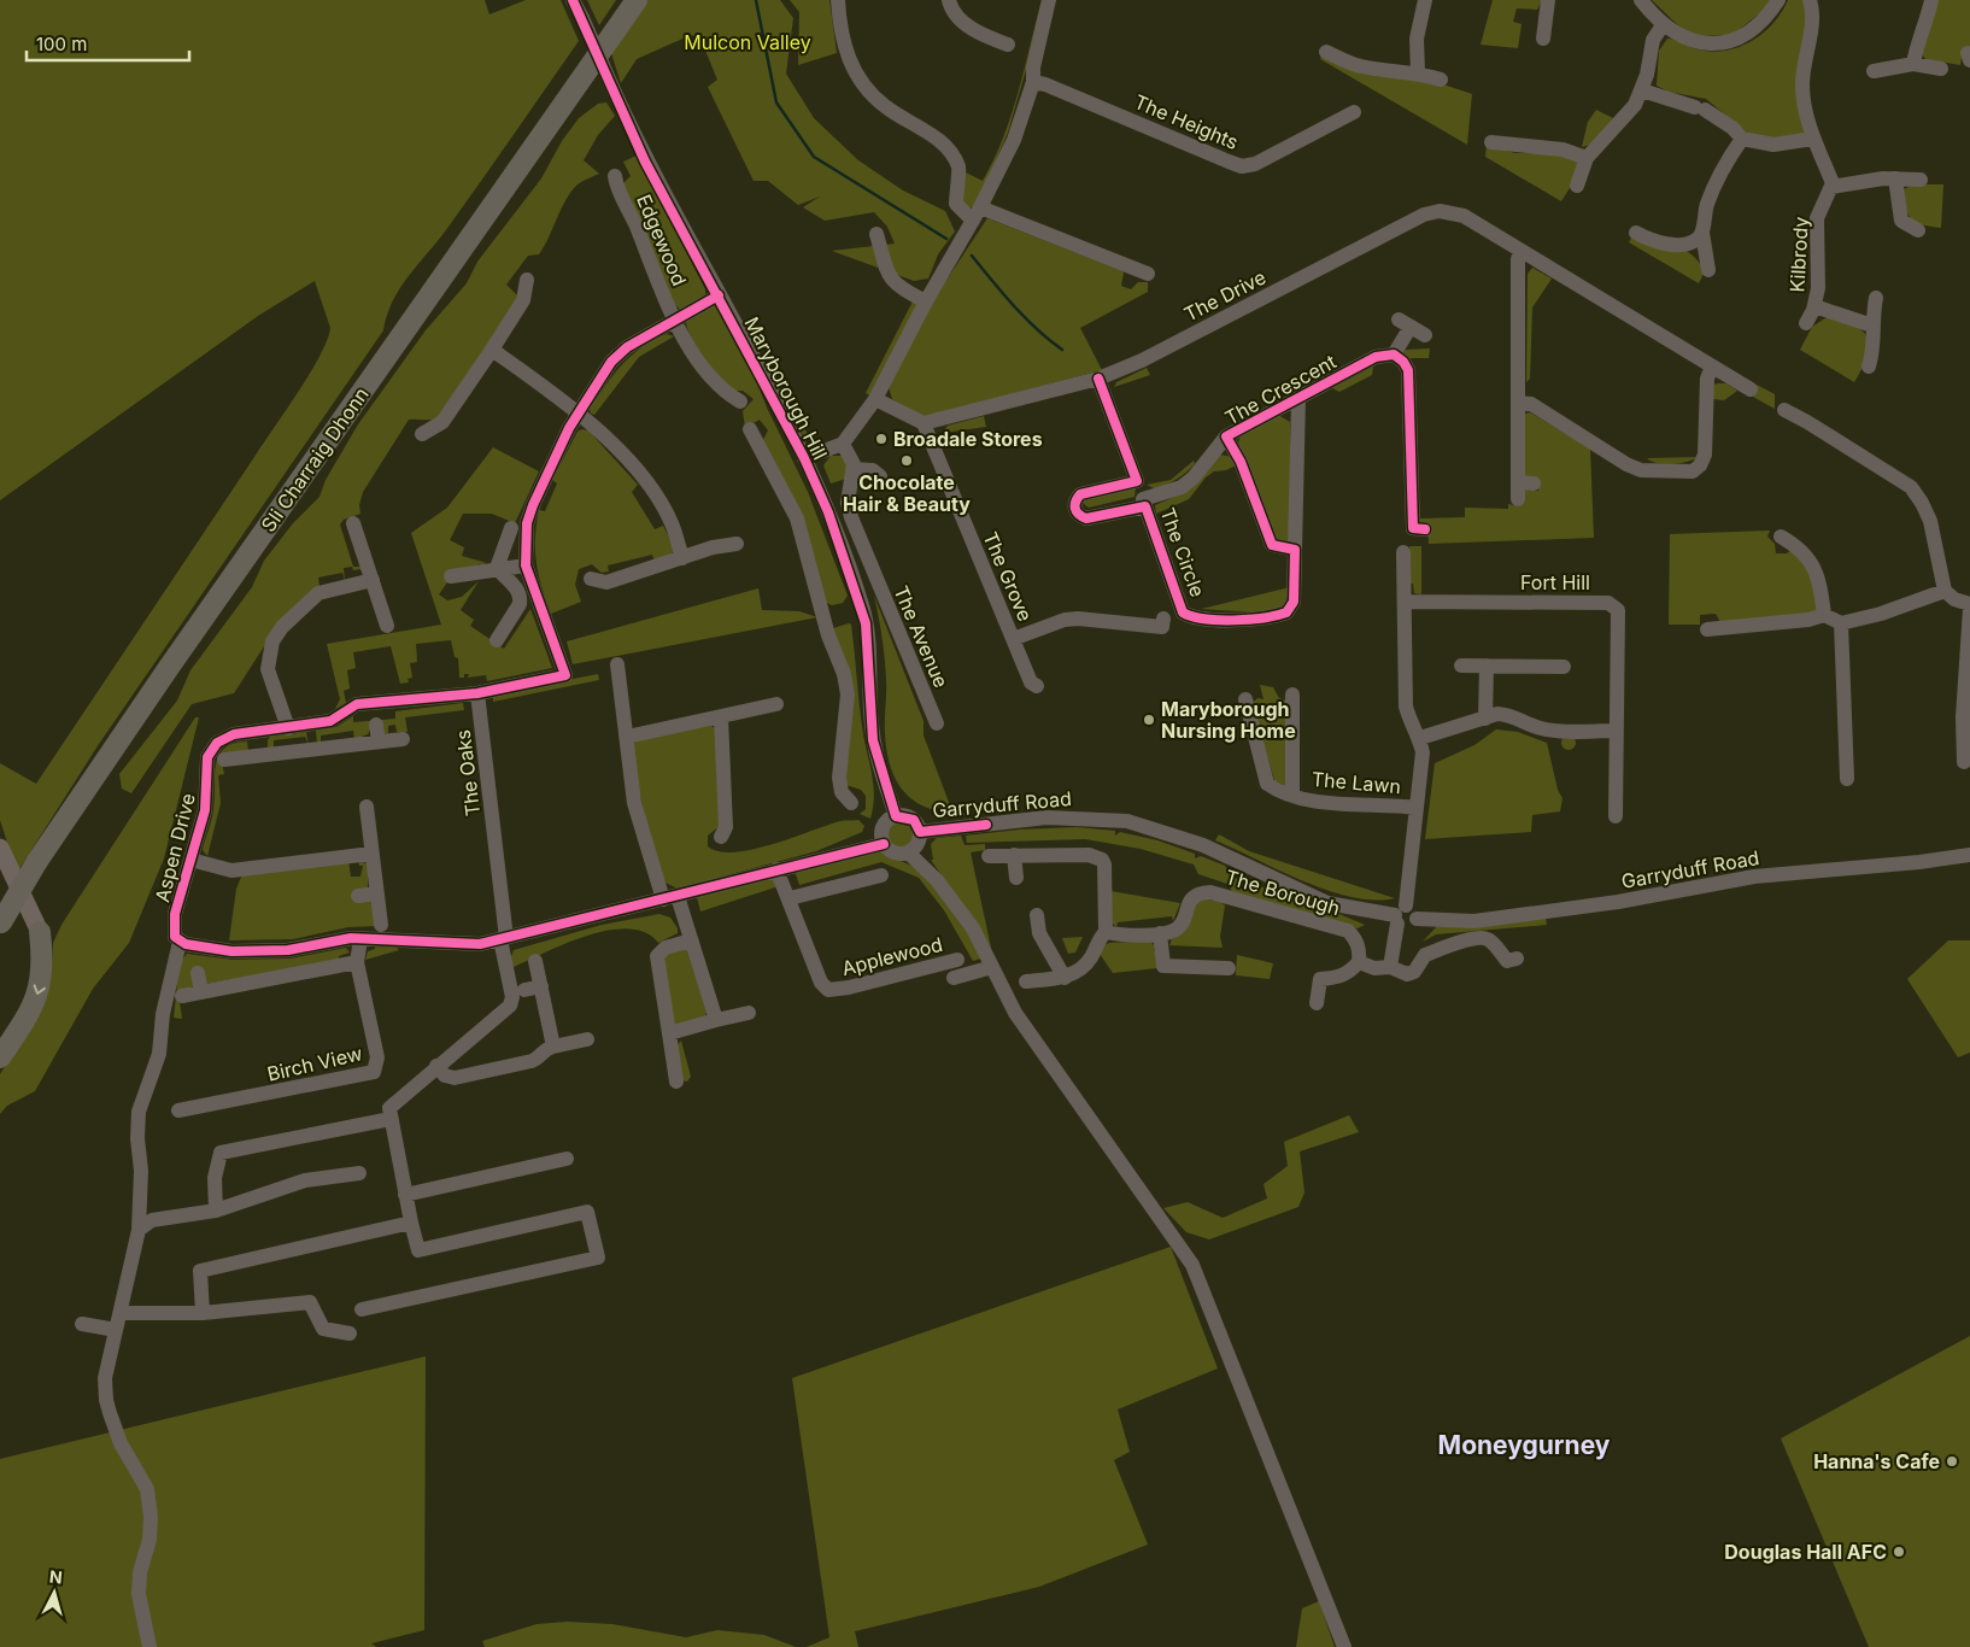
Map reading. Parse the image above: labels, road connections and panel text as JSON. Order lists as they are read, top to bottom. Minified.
{"streets":{"highway":["Sli Charraig Dhonn"],"street":["The Heights","Edgewood","Kilbrody","The Drive","Maryborough Hill","The Crescent","The Circle","The Grove","Fort Hill","The Avenue","The Oaks","The Lawn","Garryduff Road","Aspen Drive","The Borough","Applewood","Birch View"]},"crossings":[["The Drive","The Circle"],["The Drive","The Grove"],["Maryborough Hill","Garryduff Road"],["The Crescent","The Circle"],["The Oaks","Aspen Drive"]],"districts":["Moneygurney"],"parks":["Mulcon Valley"],"places":["Broadale Stores","Chocolate Hair & Beauty","Maryborough Nursing Home","Hanna's Cafe","Douglas Hall AFC"],"scale_bar":"100 m","north":"top"}
